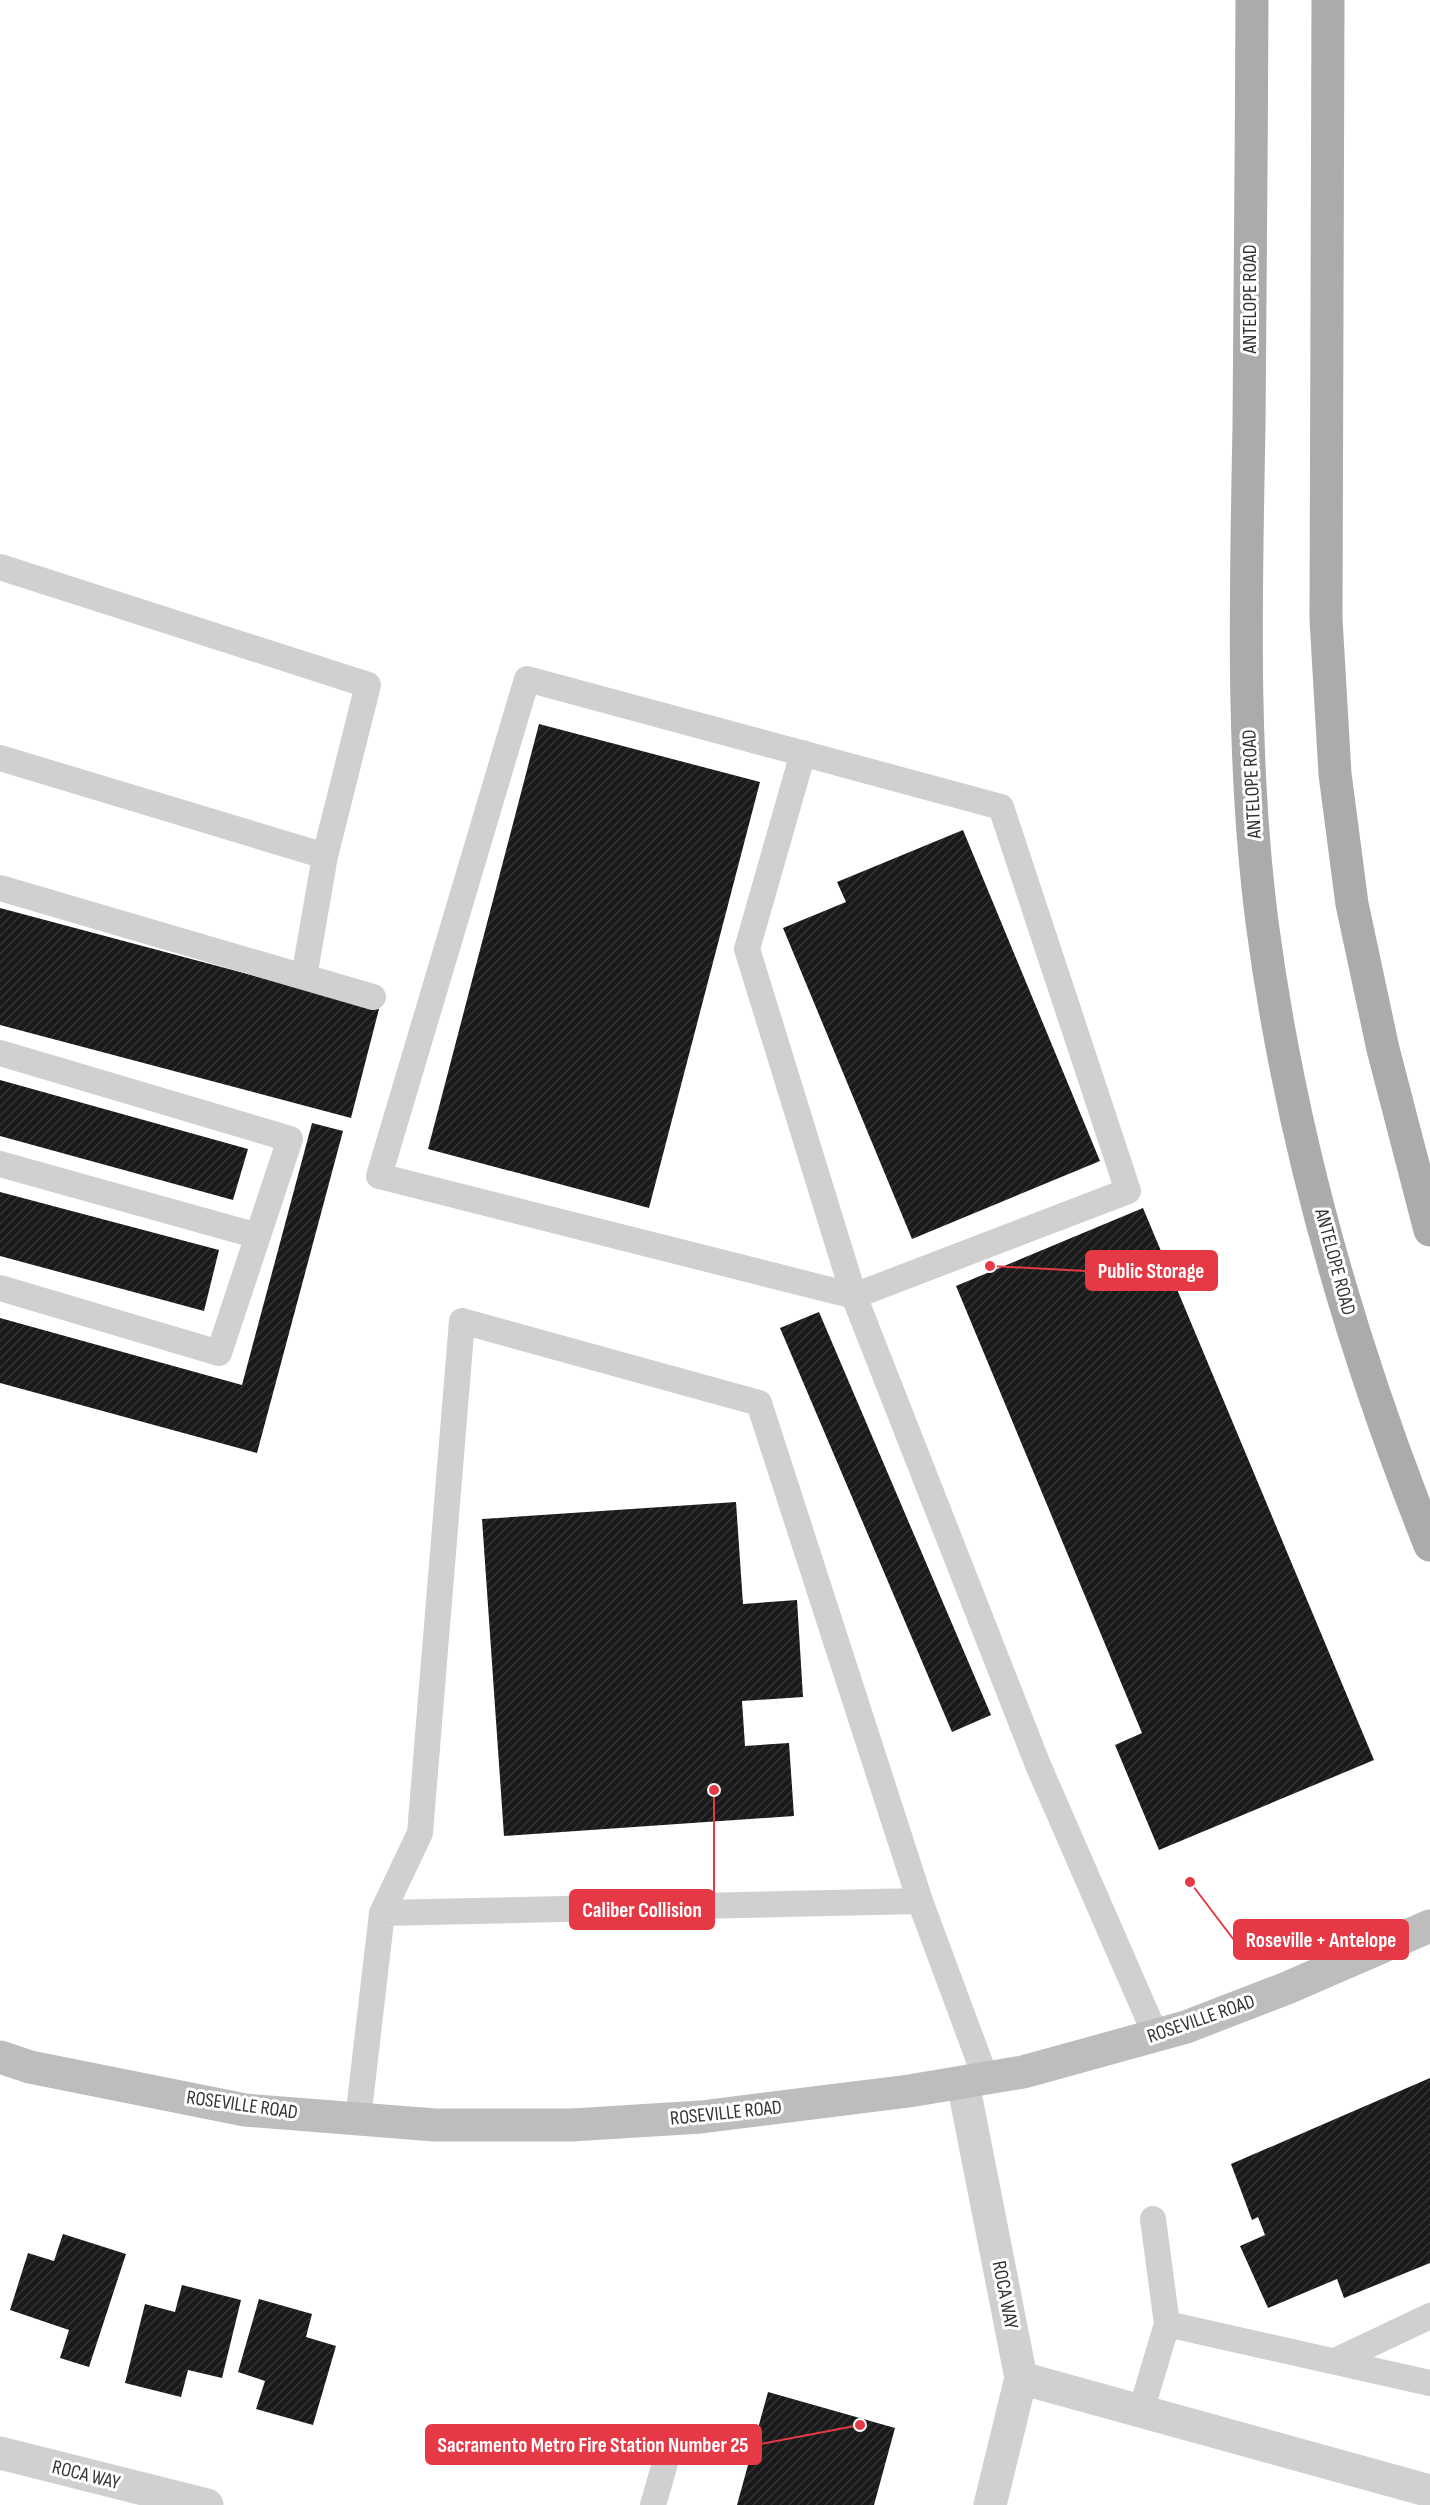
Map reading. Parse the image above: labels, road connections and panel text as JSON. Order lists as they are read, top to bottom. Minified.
{"streets":{"main road":["ANTELOPE ROAD","ROSEVILLE ROAD"],"street":["ROCA WAY"]},"crossings":[["ROSEVILLE ROAD","ROCA WAY"]],"places":["Public Storage","Caliber Collision","Roseville + Antelope","Sacramento Metro Fire Station Number 25"]}
